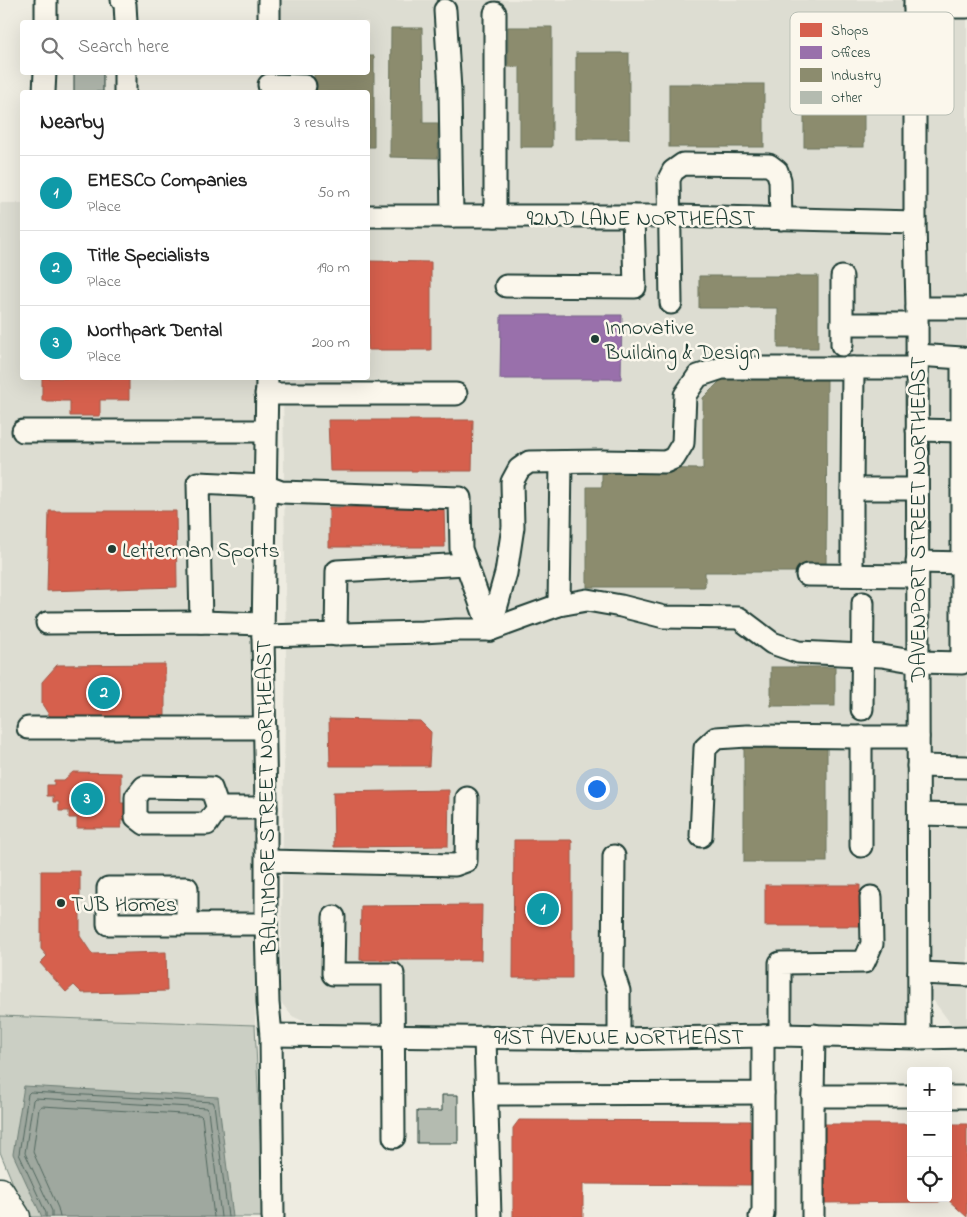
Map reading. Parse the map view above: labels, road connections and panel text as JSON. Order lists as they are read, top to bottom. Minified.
{"streets":{"street":["92ND LANE NORTHEAST","DAVENPORT STREET NORTHEAST","BALTIMORE STREET NORTHEAST","91ST AVENUE NORTHEAST"]},"crossings":[["92ND LANE NORTHEAST","DAVENPORT STREET NORTHEAST"],["DAVENPORT STREET NORTHEAST","91ST AVENUE NORTHEAST"],["BALTIMORE STREET NORTHEAST","91ST AVENUE NORTHEAST"]],"places":["Innovative Building & Design","Letterman Sports","TJB Homes"],"legend":["Shops","Offices","Industry","Other"],"page":{"search":"Search here","heading":["Nearby","3 results"],"list":[{"mark":"1","name":"EMESCO Companies","note":"Place","value":"50 m"},{"mark":"2","name":"Title Specialists","note":"Place","value":"190 m"},{"mark":"3","name":"Northpark Dental","note":"Place","value":"200 m"}],"pins":["2","3","1"],"map_buttons":["+","−"]}}
